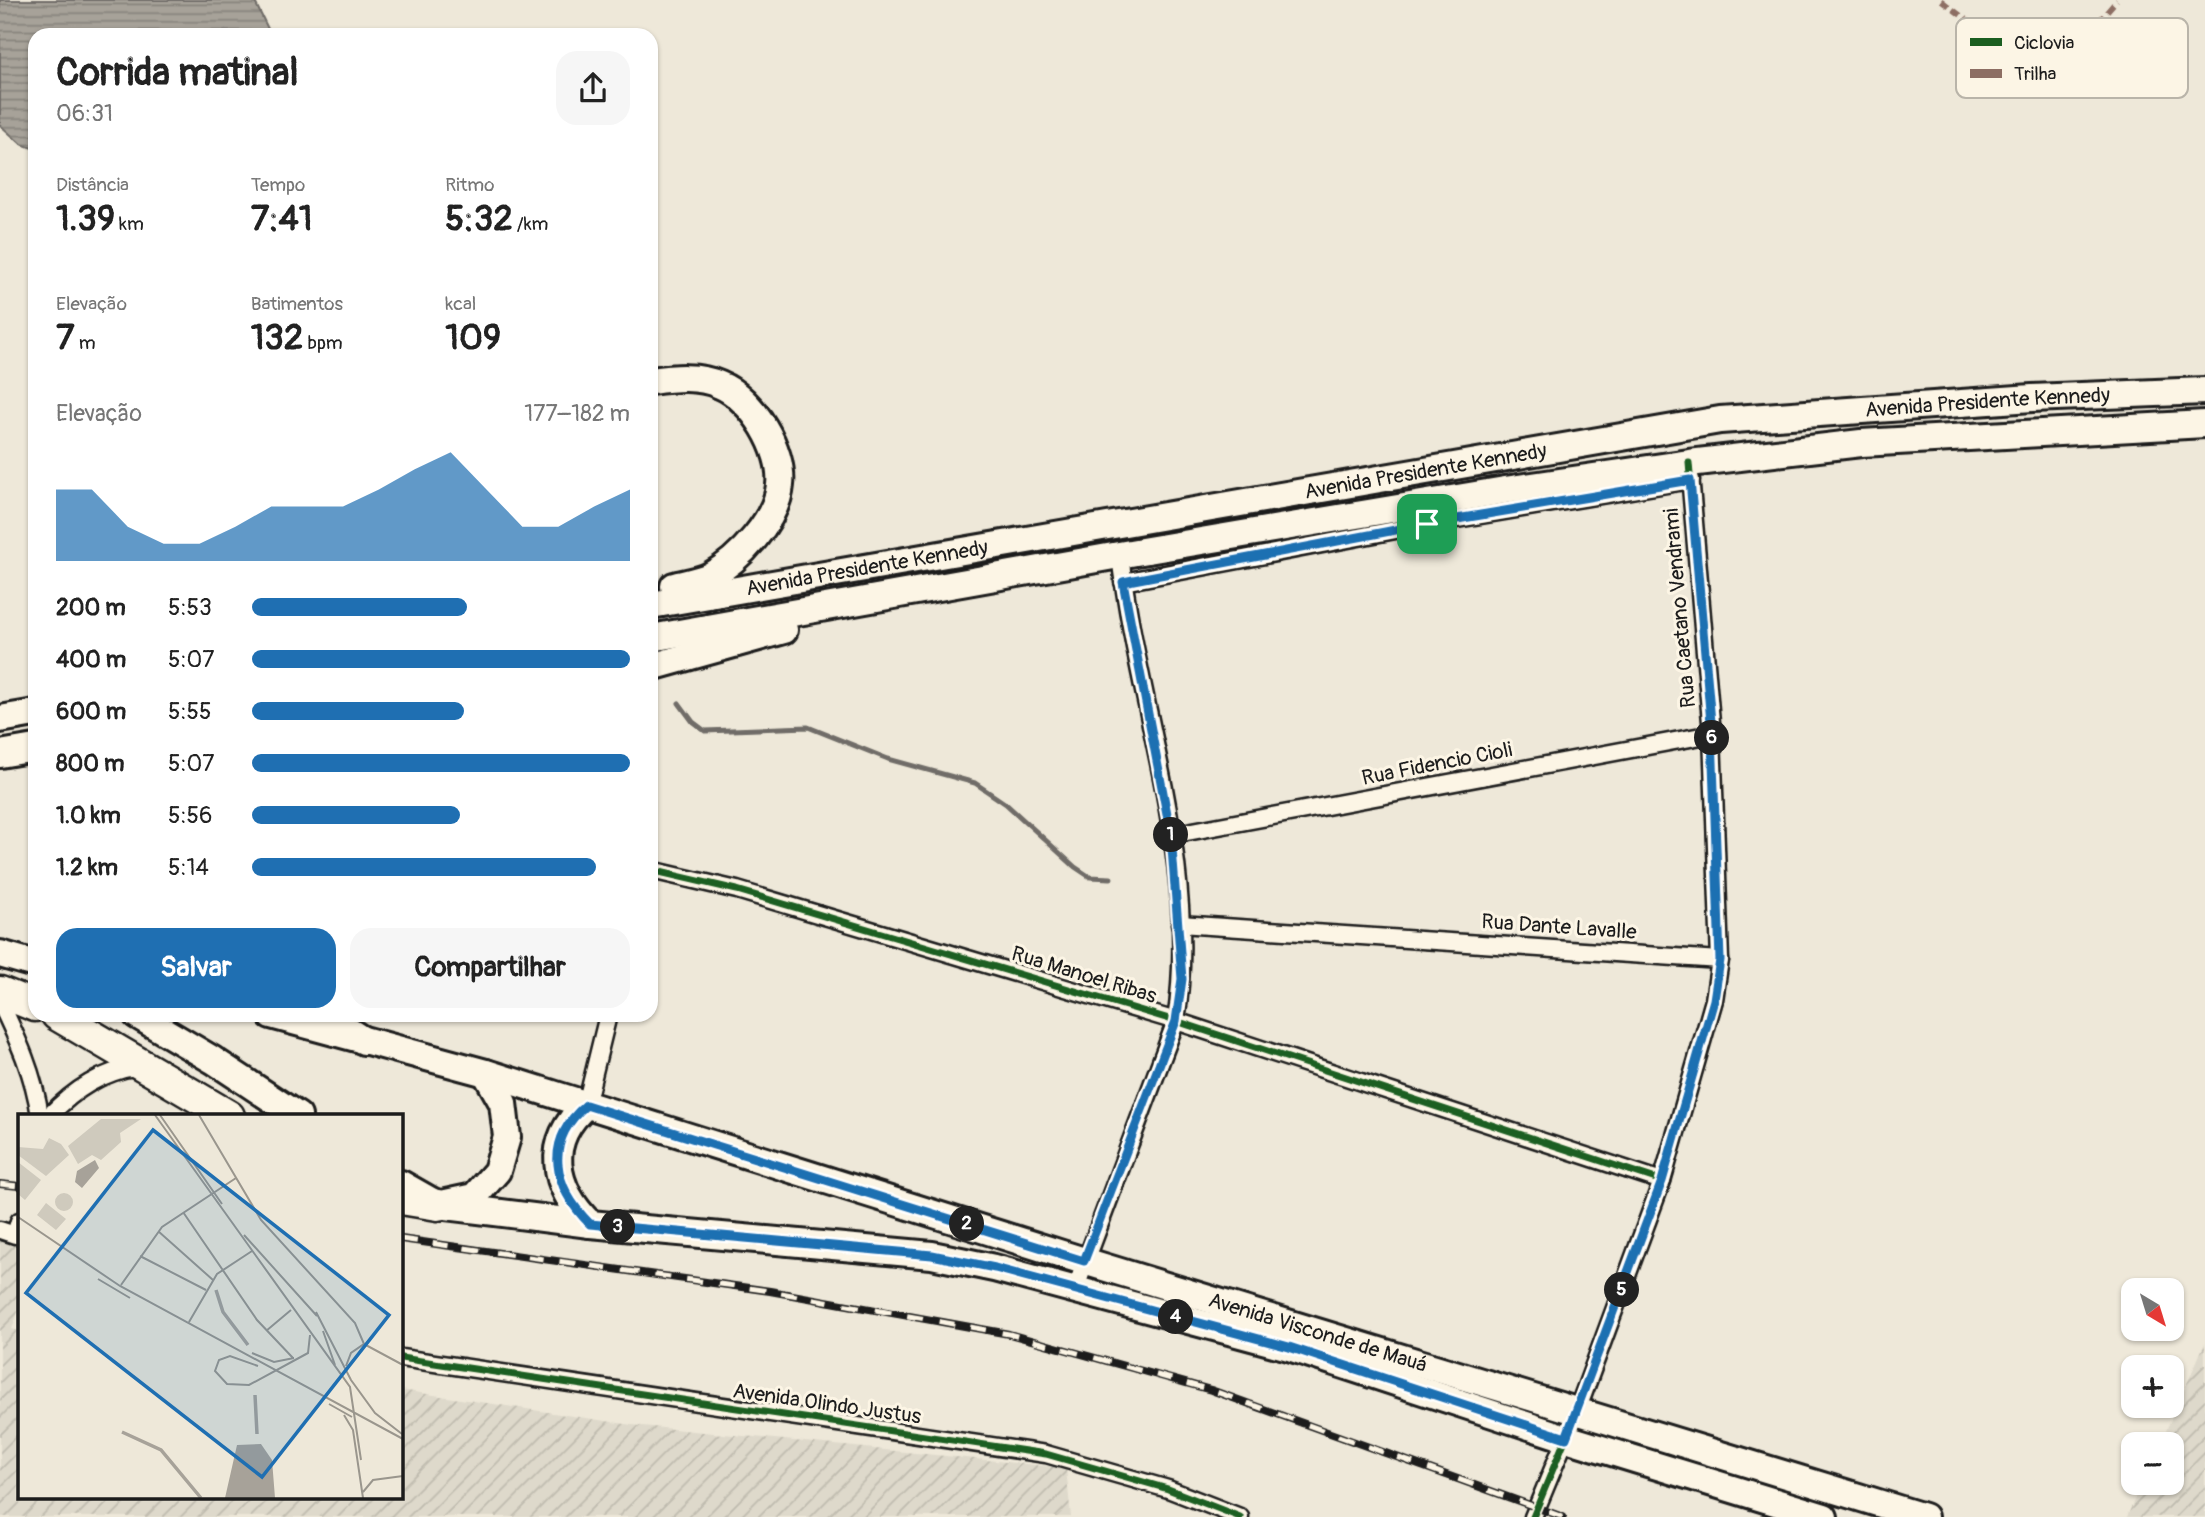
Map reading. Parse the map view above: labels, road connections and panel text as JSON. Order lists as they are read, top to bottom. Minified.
{"streets":{"main road":["Avenida Presidente Kennedy","Avenida Visconde de Mauá"],"street":["Rua Caetano Vendrami","Rua Fidencio Cioli","Rua Dante Lavalle","Rua Manoel Ribas","Avenida Olindo Justus"]},"crossings":[["Avenida Presidente Kennedy","Rua Caetano Vendrami"],["Rua Caetano Vendrami","Rua Fidencio Cioli"],["Rua Caetano Vendrami","Rua Dante Lavalle"],["Rua Caetano Vendrami","Rua Manoel Ribas"],["Rua Caetano Vendrami","Avenida Visconde de Mauá"]],"legend":["Ciclovia","Trilha"],"north":"bottom right","page":{"heading":["Corrida matinal","06:31"],"stats":[["Distância","1.39 km"],["Tempo","7:41"],["Ritmo","5:32 /km"],["Elevação","7 m"],["Batimentos","132 bpm"],["kcal","109"]],"chart":["Elevação","177–182 m"],"list":[{"name":"200 m","note":"5:53"},{"name":"400 m","note":"5:07"},{"name":"600 m","note":"5:55"},{"name":"800 m","note":"5:07"},{"name":"1.0 km","note":"5:56"},{"name":"1.2 km","note":"5:14"}],"pins":["6","1","2","3","5","4"],"buttons":["Salvar","Compartilhar"],"map_buttons":["+","−"]}}
